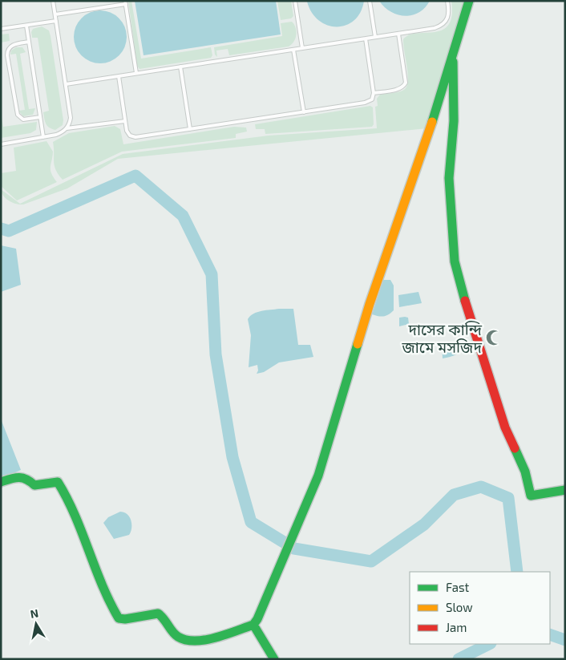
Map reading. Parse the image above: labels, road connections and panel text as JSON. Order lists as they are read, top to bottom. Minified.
{"places":{"mosque":["দাসের কান্দি জামে মসজিদ"]},"legend":["Fast","Slow","Jam"],"north":"top"}
